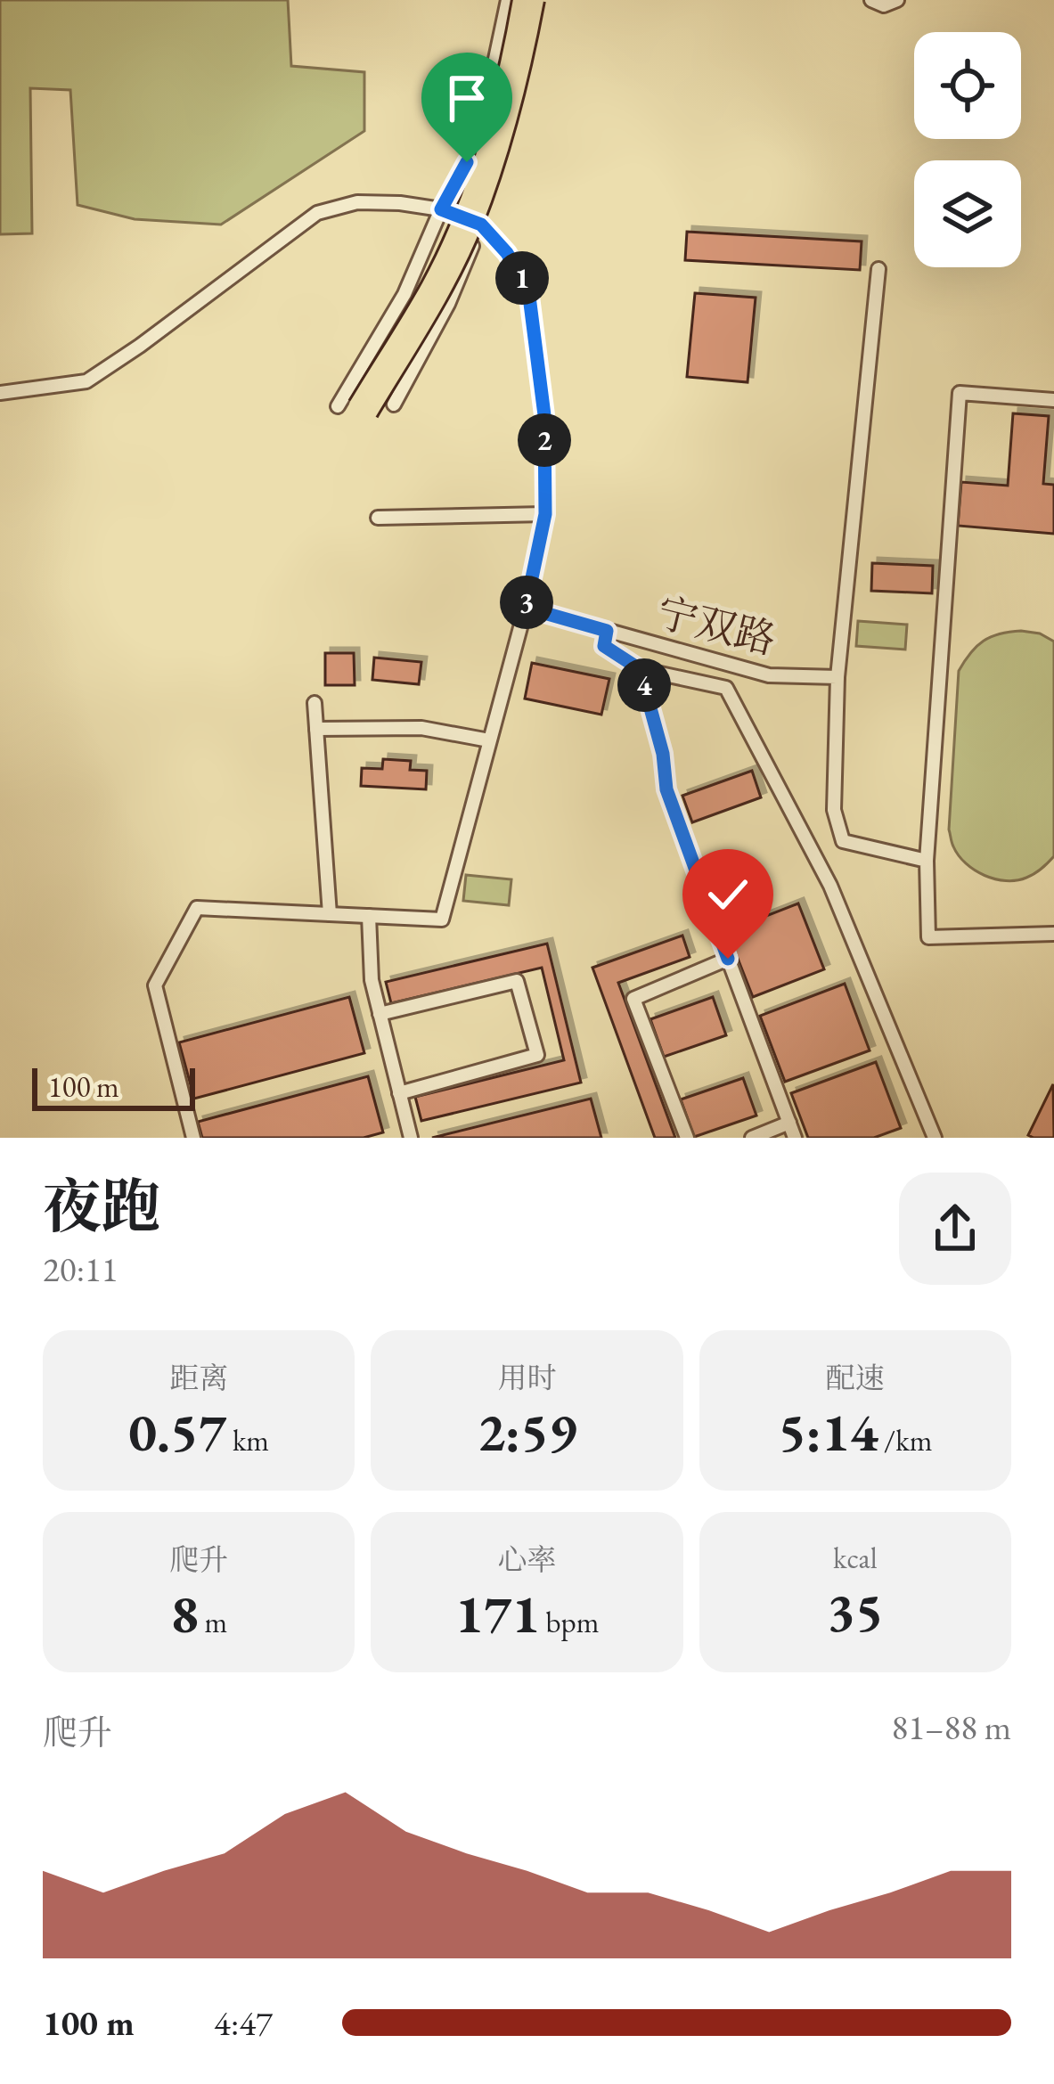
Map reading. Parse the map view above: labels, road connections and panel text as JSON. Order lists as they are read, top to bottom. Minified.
{"streets":{"street":["宁双路"]},"scale_bar":"100 m","page":{"pins":["1","2","3","4"],"scale":"100 m","heading":["夜跑","20:11"],"stats":[["距离","0.57 km"],["用时","2:59"],["配速","5:14 /km"],["爬升","8 m"],["心率","171 bpm"],["kcal","35"]],"chart":["爬升","81–88 m"],"list":[{"name":"100 m","note":"4:47"}]}}
